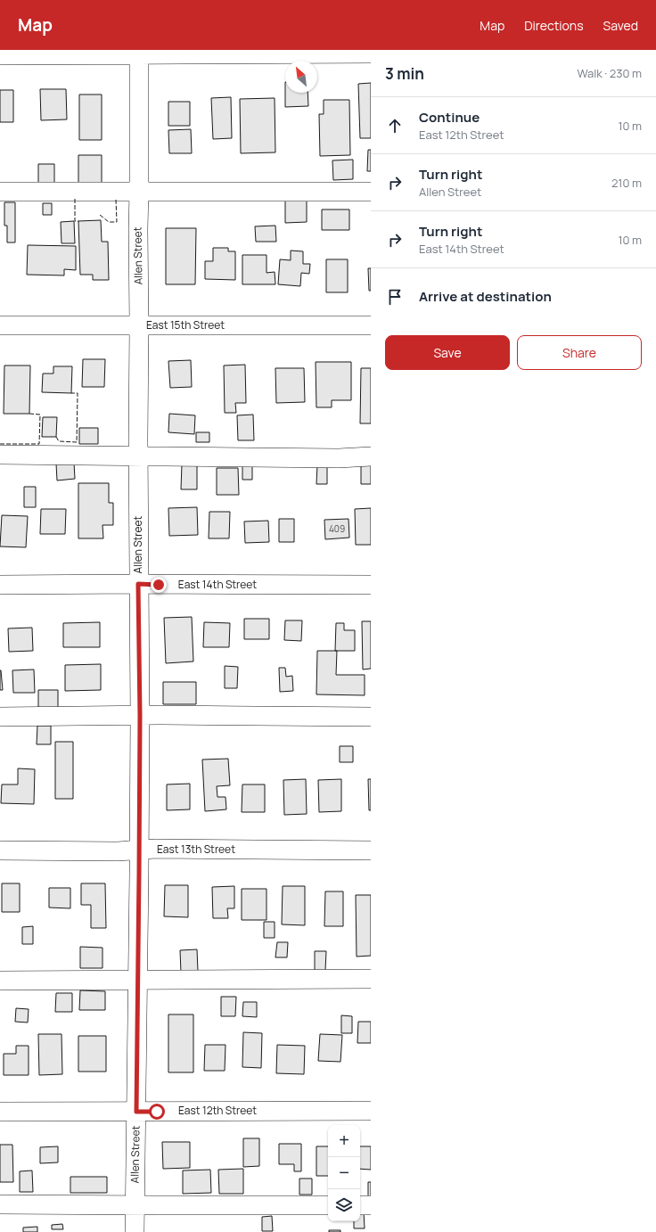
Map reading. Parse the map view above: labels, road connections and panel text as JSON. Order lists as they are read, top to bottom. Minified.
{"streets":{"street":["Allen Street","East 15th Street","East 14th Street","East 13th Street","East 12th Street"]},"crossings":[["Allen Street","East 15th Street"],["Allen Street","East 14th Street"],["Allen Street","East 13th Street"],["Allen Street","East 12th Street"]],"house_numbers":["409"],"north":"top left","page":{"header":"Map","nav":["Map","Directions","Saved"],"heading":["3 min","Walk · 230 m"],"list":[["Continue","East 12th Street","10 m"],["Turn right","Allen Street","210 m"],["Turn right","East 14th Street","10 m"],"Arrive at destination"],"buttons":["Save","Share"],"map_buttons":["+","−"]}}
